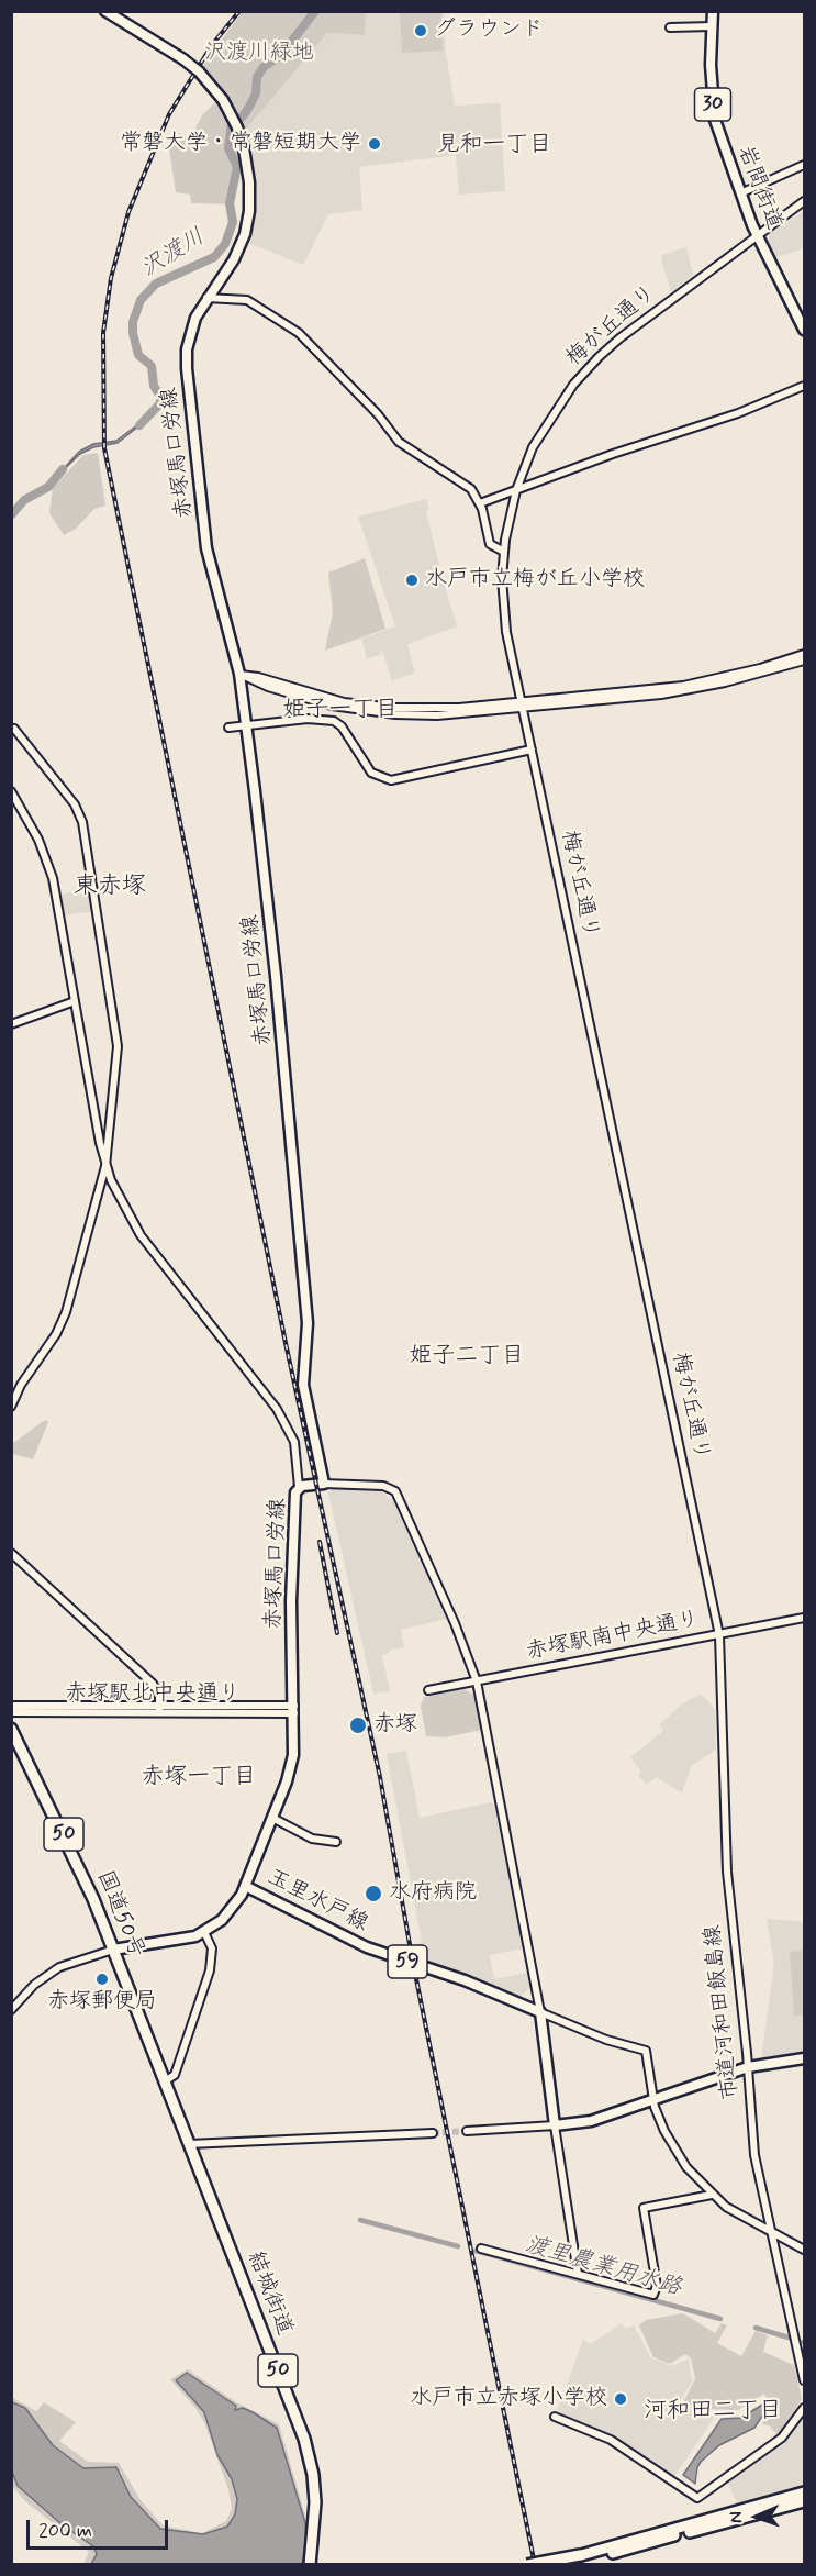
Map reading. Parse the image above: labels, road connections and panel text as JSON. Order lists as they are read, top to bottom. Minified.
{"streets":{"highway":["50","国道50号","結城街道"],"main road":["30","岩間街道","赤塚馬口労線","玉里水戸線","59"],"street":["梅が丘通り","赤塚駅南中央通り","赤塚駅北中央通り","市道河和田飯島線"]},"crossings":[["岩間街道","梅が丘通り"],["梅が丘通り","赤塚駅南中央通り"],["梅が丘通り","市道河和田飯島線"],["赤塚馬口労線","赤塚駅北中央通り"],["赤塚馬口労線","玉里水戸線"],["赤塚駅南中央通り","市道河和田飯島線"],["玉里水戸線","国道50号"],["国道50号","結城街道"]],"districts":["見和一丁目","姫子一丁目","東赤塚","姫子二丁目","赤塚一丁目","河和田二丁目"],"water":["沢渡川","渡里農業用水路"],"parks":["沢渡川緑地"],"places":["グラウンド","常磐大学・常磐短期大学","水戸市立梅が丘小学校","赤塚","水府病院","赤塚郵便局","水戸市立赤塚小学校"],"scale_bar":"200 m","north":"left"}
